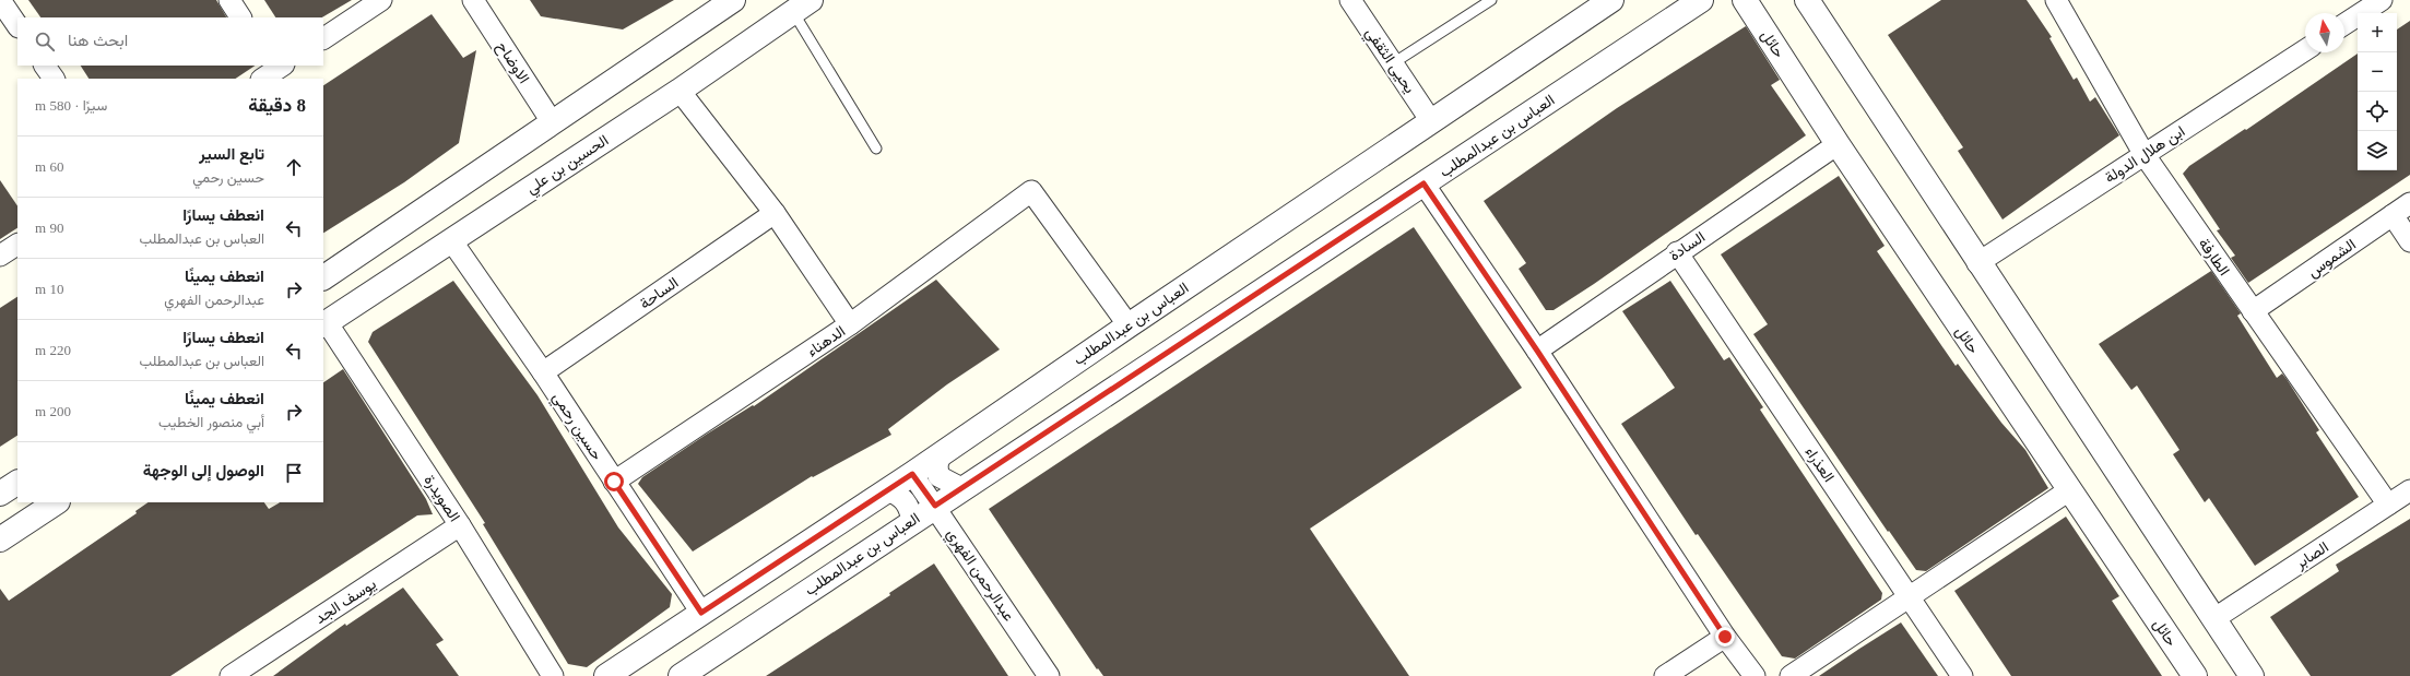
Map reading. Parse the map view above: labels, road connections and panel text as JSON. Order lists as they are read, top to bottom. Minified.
{"streets":{"street":["حائل","يحيى الثقفي","الاوضاح","العباس بن عبدالمطلب","ابن هلال الدولة","الحسين بن علي","السادة","الطارفة","الشموس","الساحة","الدهناء","حسين رحمي","العذراء","الصويدرة","الصابر","عبدالرحمن الفهري","يوسف الجد"]},"crossings":[["حائل","السادة"],["يحيى الثقفي","العباس بن عبدالمطلب"],["العباس بن عبدالمطلب","الدهناء"],["العباس بن عبدالمطلب","حسين رحمي"],["العباس بن عبدالمطلب","عبدالرحمن الفهري"],["ابن هلال الدولة","الطارفة"],["الحسين بن علي","حسين رحمي"],["الحسين بن علي","الصويدرة"],["السادة","العذراء"],["الطارفة","الشموس"],["الطارفة","الصابر"],["الساحة","حسين رحمي"],["الدهناء","حسين رحمي"],["الصويدرة","يوسف الجد"]],"north":"top","page":{"map_buttons":["+","−"],"search":"ابحث هنا","heading":["8 دقيقة","سيرًا · 580 m"],"list":[["تابع السير","حسين رحمي","60 m"],["انعطف يسارًا","العباس بن عبدالمطلب","90 m"],["انعطف يمينًا","عبدالرحمن الفهري","10 m"],["انعطف يسارًا","العباس بن عبدالمطلب","220 m"],["انعطف يمينًا","أبي منصور الخطيب","200 m"],"الوصول إلى الوجهة"]}}
